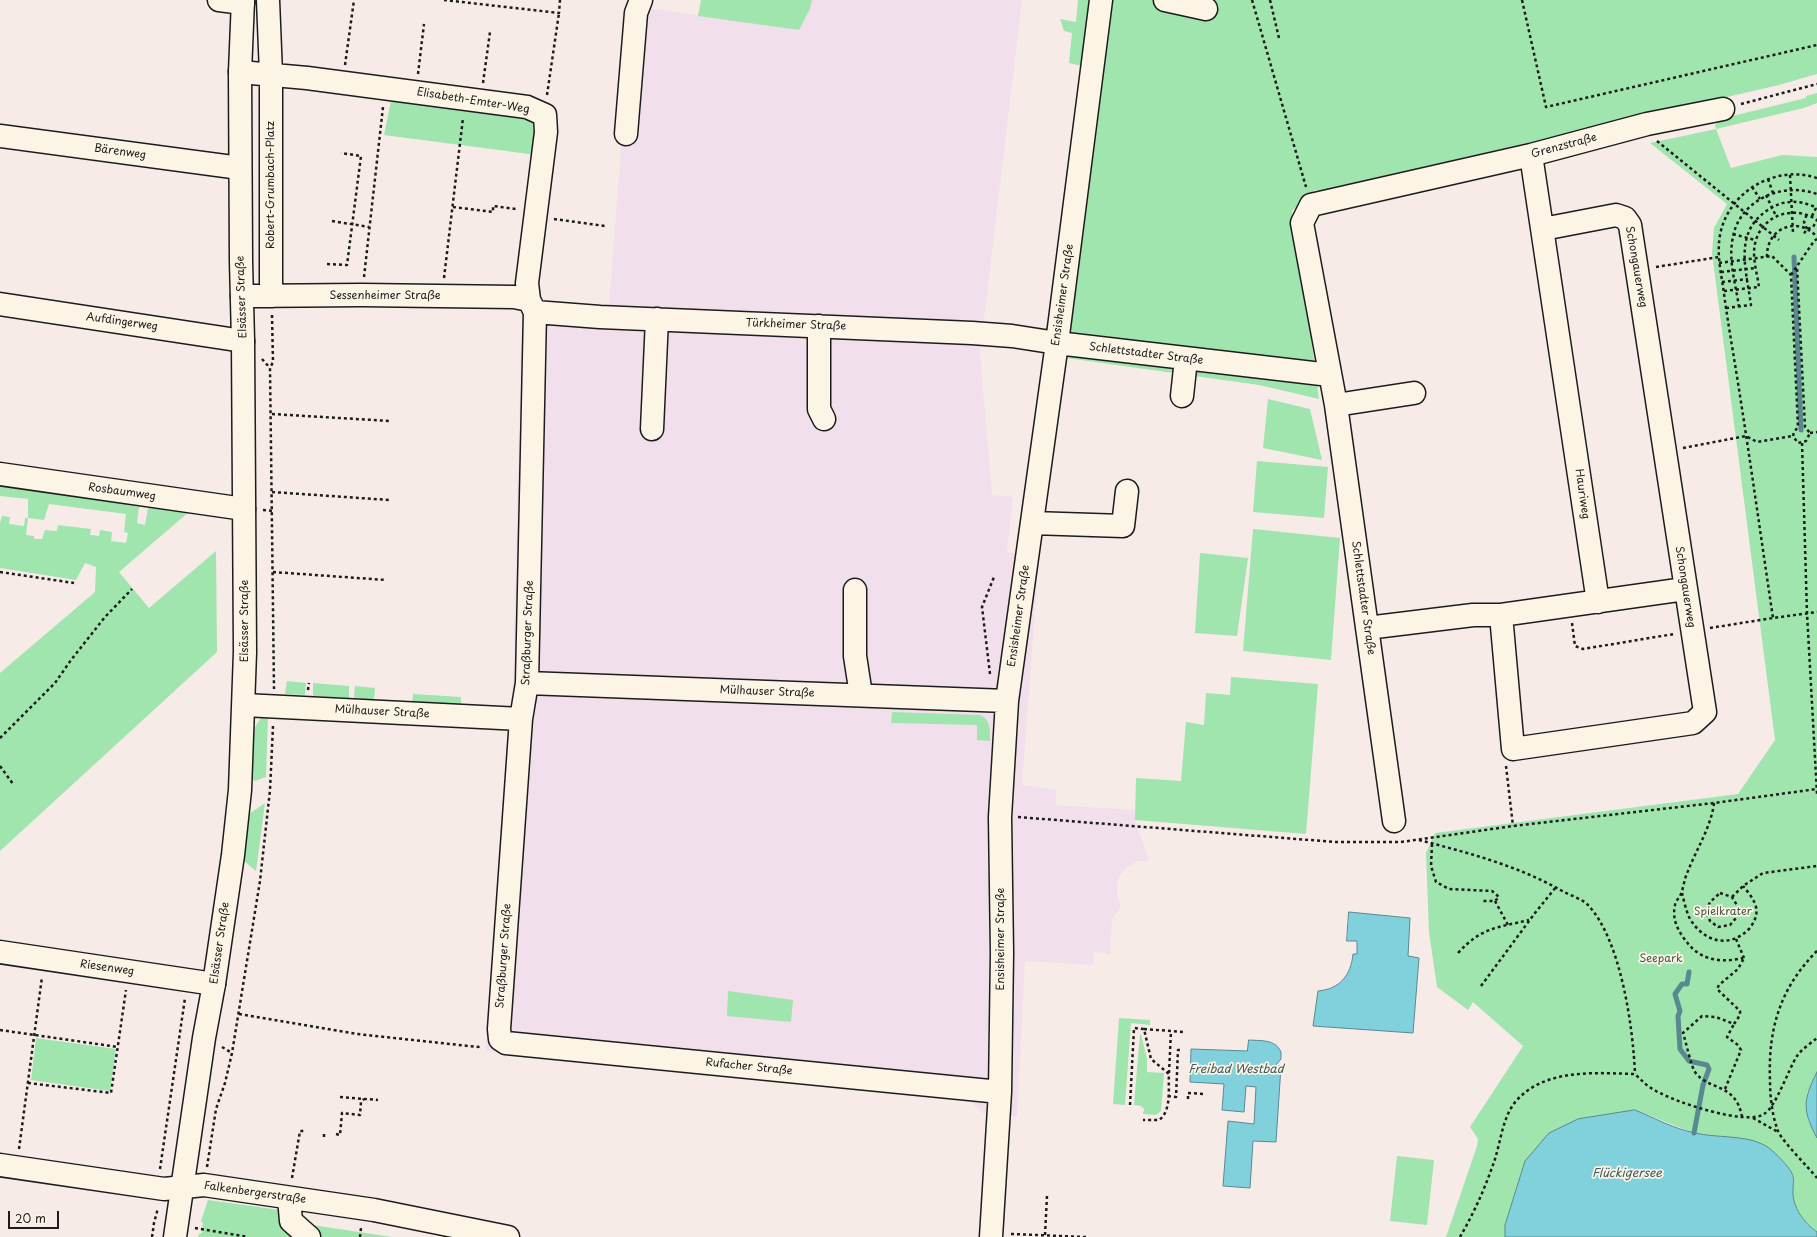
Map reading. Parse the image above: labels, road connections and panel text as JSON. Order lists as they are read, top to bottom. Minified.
{"streets":{"street":["Elisabeth-Emter-Weg","Grenzstraße","Bärenweg","Robert-Grumbach-Platz","Schongauerweg","Ensisheimer Straße","Sessenheimer Straße","Elsässer Straße","Aufdingerweg","Türkheimer Straße","Schlettstadter Straße","Rosbaumweg","Hauriweg","Straßburger Straße","Mülhauser Straße","Riesenweg","Rufacher Straße","Falkenbergerstraße"]},"crossings":[["Elisabeth-Emter-Weg","Robert-Grumbach-Platz"],["Elisabeth-Emter-Weg","Sessenheimer Straße"],["Elisabeth-Emter-Weg","Elsässer Straße"],["Elisabeth-Emter-Weg","Türkheimer Straße"],["Elisabeth-Emter-Weg","Straßburger Straße"],["Grenzstraße","Schlettstadter Straße"],["Grenzstraße","Hauriweg"],["Bärenweg","Elsässer Straße"],["Robert-Grumbach-Platz","Sessenheimer Straße"],["Schongauerweg","Hauriweg"],["Ensisheimer Straße","Türkheimer Straße"],["Ensisheimer Straße","Schlettstadter Straße"],["Ensisheimer Straße","Mülhauser Straße"],["Ensisheimer Straße","Rufacher Straße"],["Sessenheimer Straße","Elsässer Straße"],["Sessenheimer Straße","Türkheimer Straße"],["Sessenheimer Straße","Straßburger Straße"],["Elsässer Straße","Aufdingerweg"],["Elsässer Straße","Rosbaumweg"],["Elsässer Straße","Mülhauser Straße"],["Elsässer Straße","Riesenweg"],["Elsässer Straße","Falkenbergerstraße"],["Türkheimer Straße","Schlettstadter Straße"],["Türkheimer Straße","Straßburger Straße"],["Straßburger Straße","Mülhauser Straße"],["Straßburger Straße","Rufacher Straße"]],"water":["Freibad Westbad","Flückigersee"],"parks":["Spielkrater","Seepark"],"scale_bar":"20 m"}
